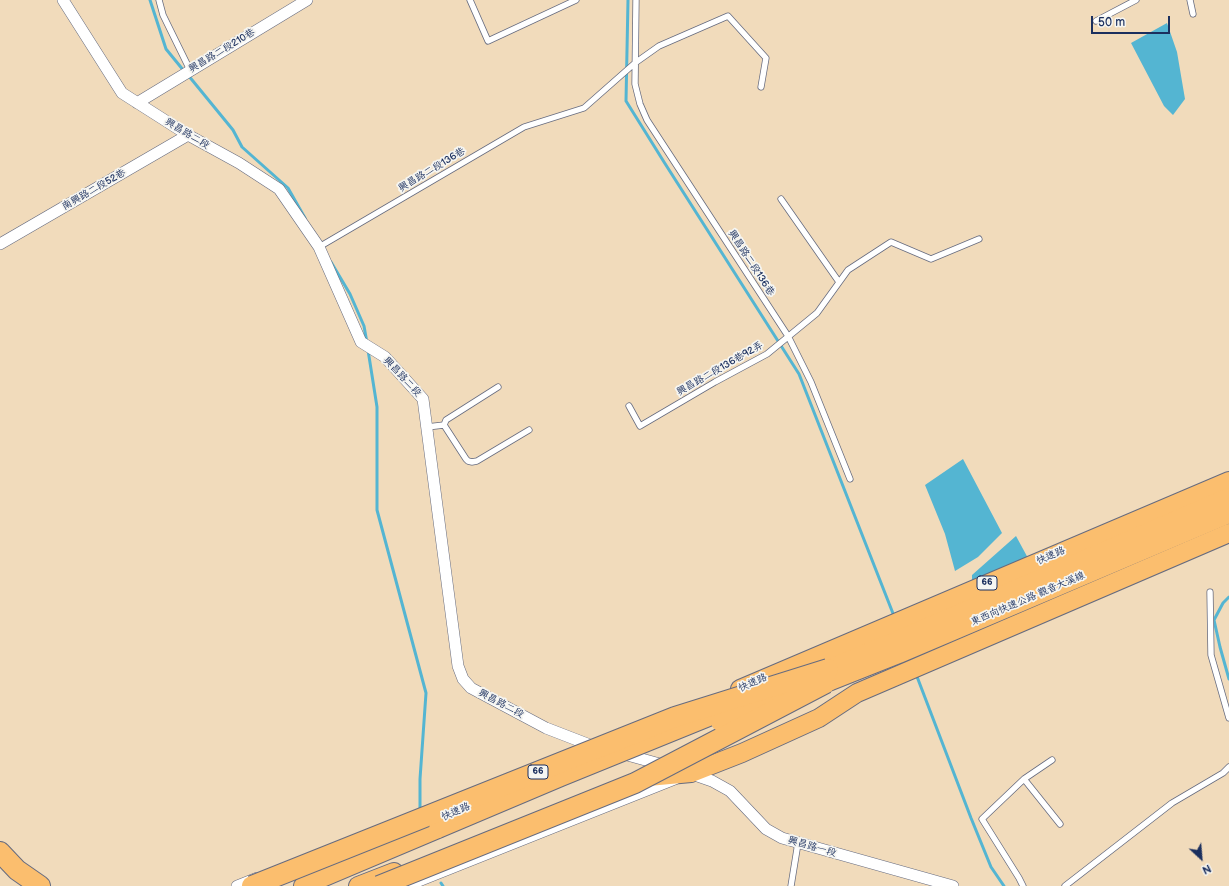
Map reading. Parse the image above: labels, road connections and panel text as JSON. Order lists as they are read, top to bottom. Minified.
{"streets":{"highway":["66"],"main road":["快速路","東西向快速公路 觀音大溪線"],"street":["興昌路二段210巷","興昌路二段","南興路二段52巷","興昌路一段"],"lane":["興昌路二段136巷","興昌路二段136巷92弄"]},"crossings":[["興昌路二段210巷","興昌路二段"],["興昌路二段","興昌路二段136巷"],["興昌路二段","南興路二段52巷"],["興昌路二段","快速路"],["興昌路二段","興昌路一段"],["興昌路二段136巷","興昌路二段136巷92弄"],["66","東西向快速公路 觀音大溪線"]],"scale_bar":"50 m","north":"bottom right"}
